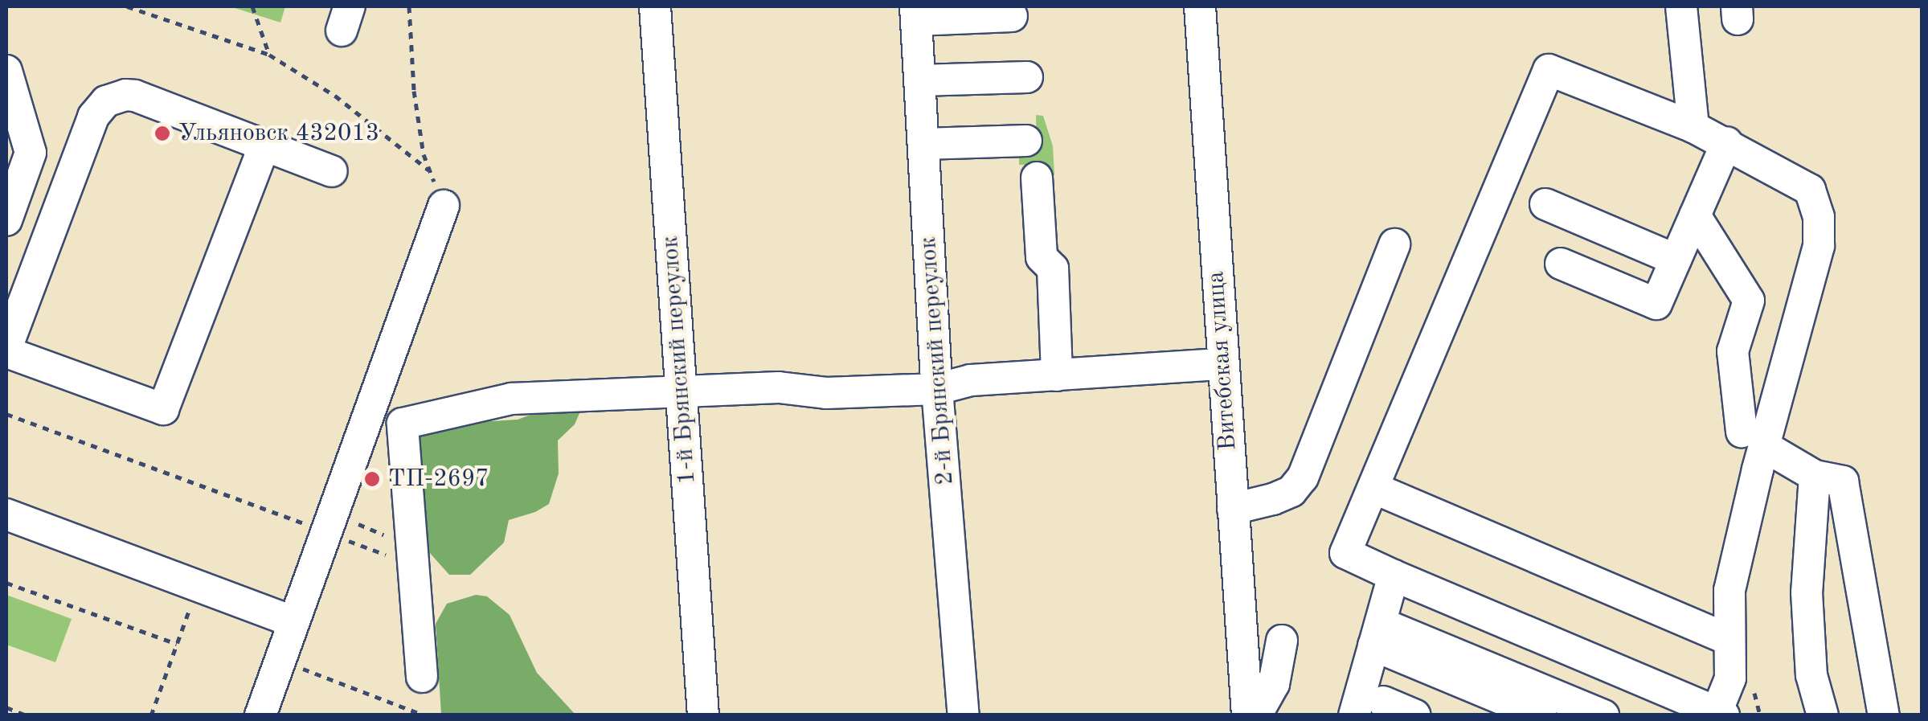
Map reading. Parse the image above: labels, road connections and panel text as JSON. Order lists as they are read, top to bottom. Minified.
{"streets":{"street":["1-й Брянский переулок","2-й Брянский переулок","Витебская улица"]},"places":["Ульяновск 432013","ТП-2697"]}
